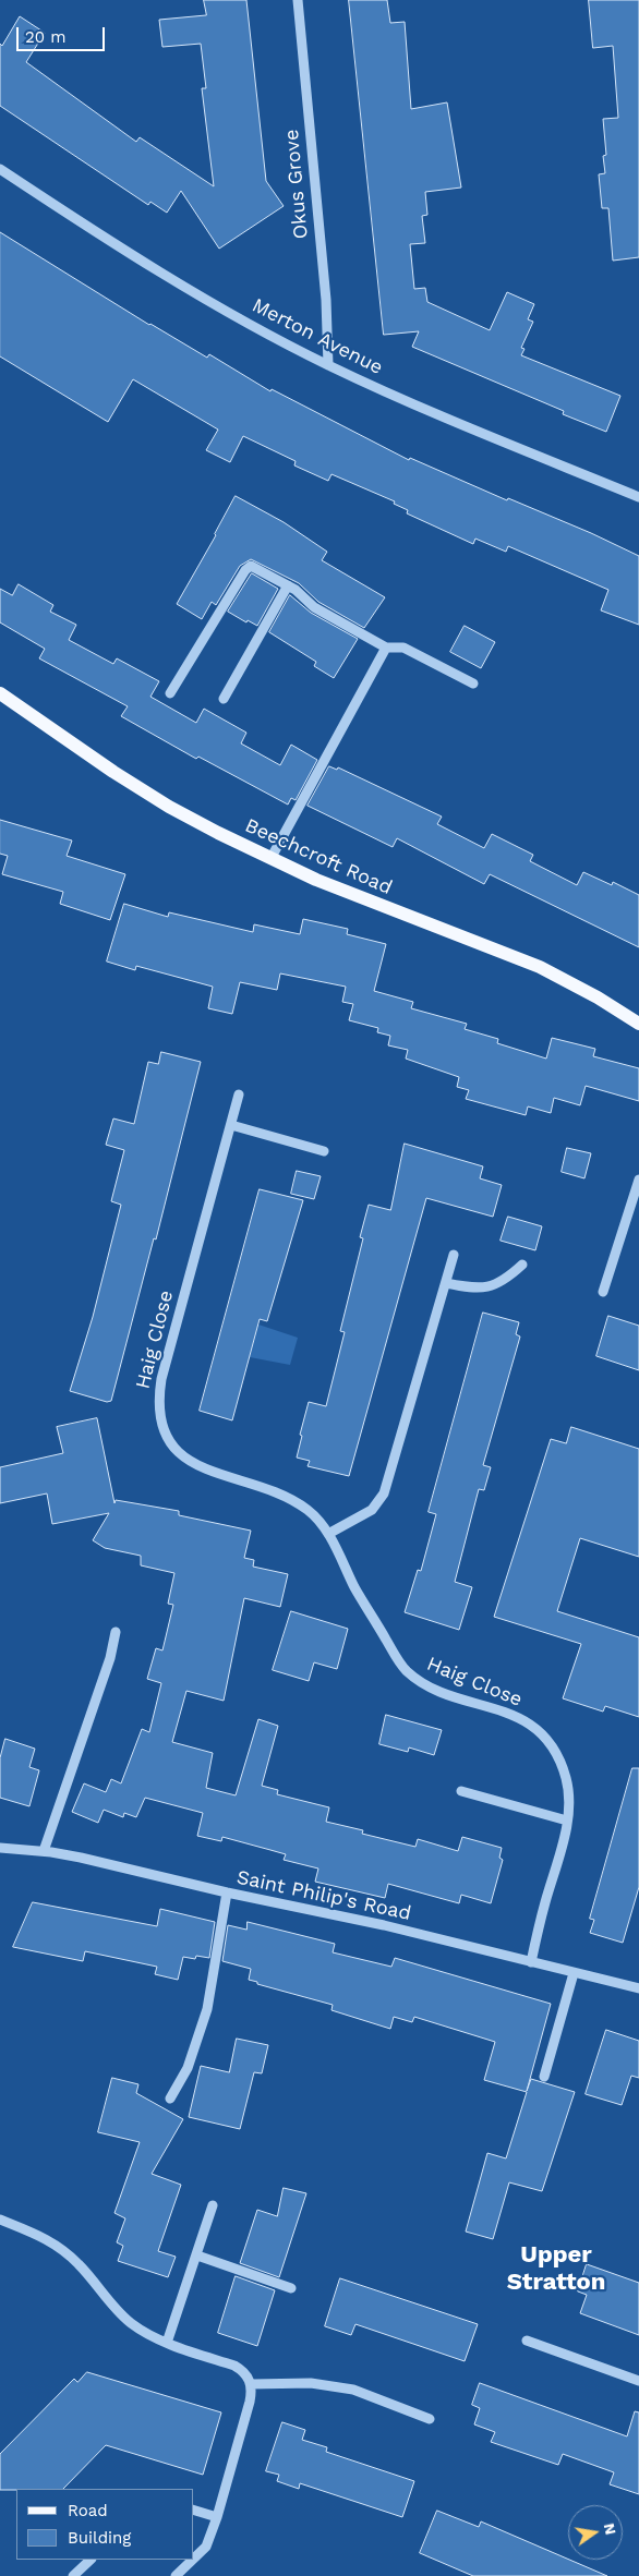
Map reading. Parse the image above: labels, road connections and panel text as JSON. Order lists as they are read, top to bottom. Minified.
{"streets":{"main road":["Beechcroft Road"],"street":["Okus Grove","Merton Avenue","Haig Close","Saint Philip's Road"]},"crossings":[["Okus Grove","Merton Avenue"],["Haig Close","Saint Philip's Road"]],"districts":["Upper Stratton"],"legend":["Road","Building"],"scale_bar":"20 m","north":"right"}
